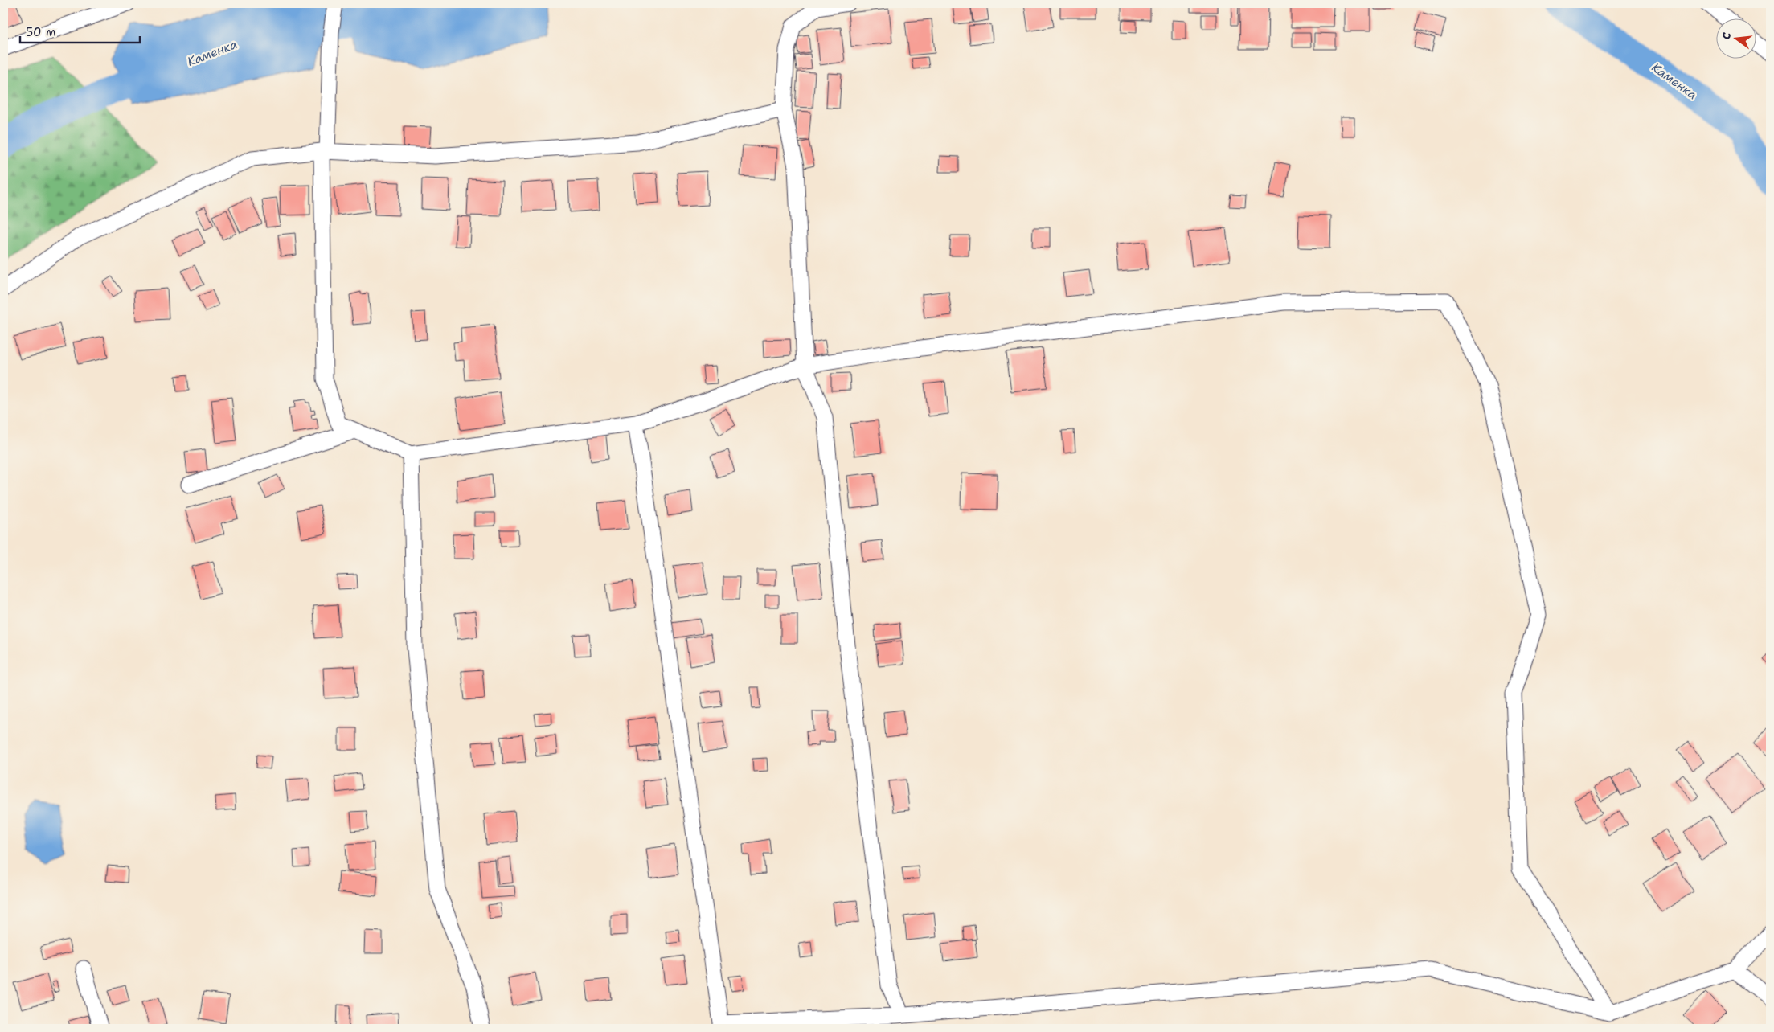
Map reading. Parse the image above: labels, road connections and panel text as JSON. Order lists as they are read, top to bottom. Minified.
{"water":["Каменка"],"scale_bar":"50 m","north":"left"}
